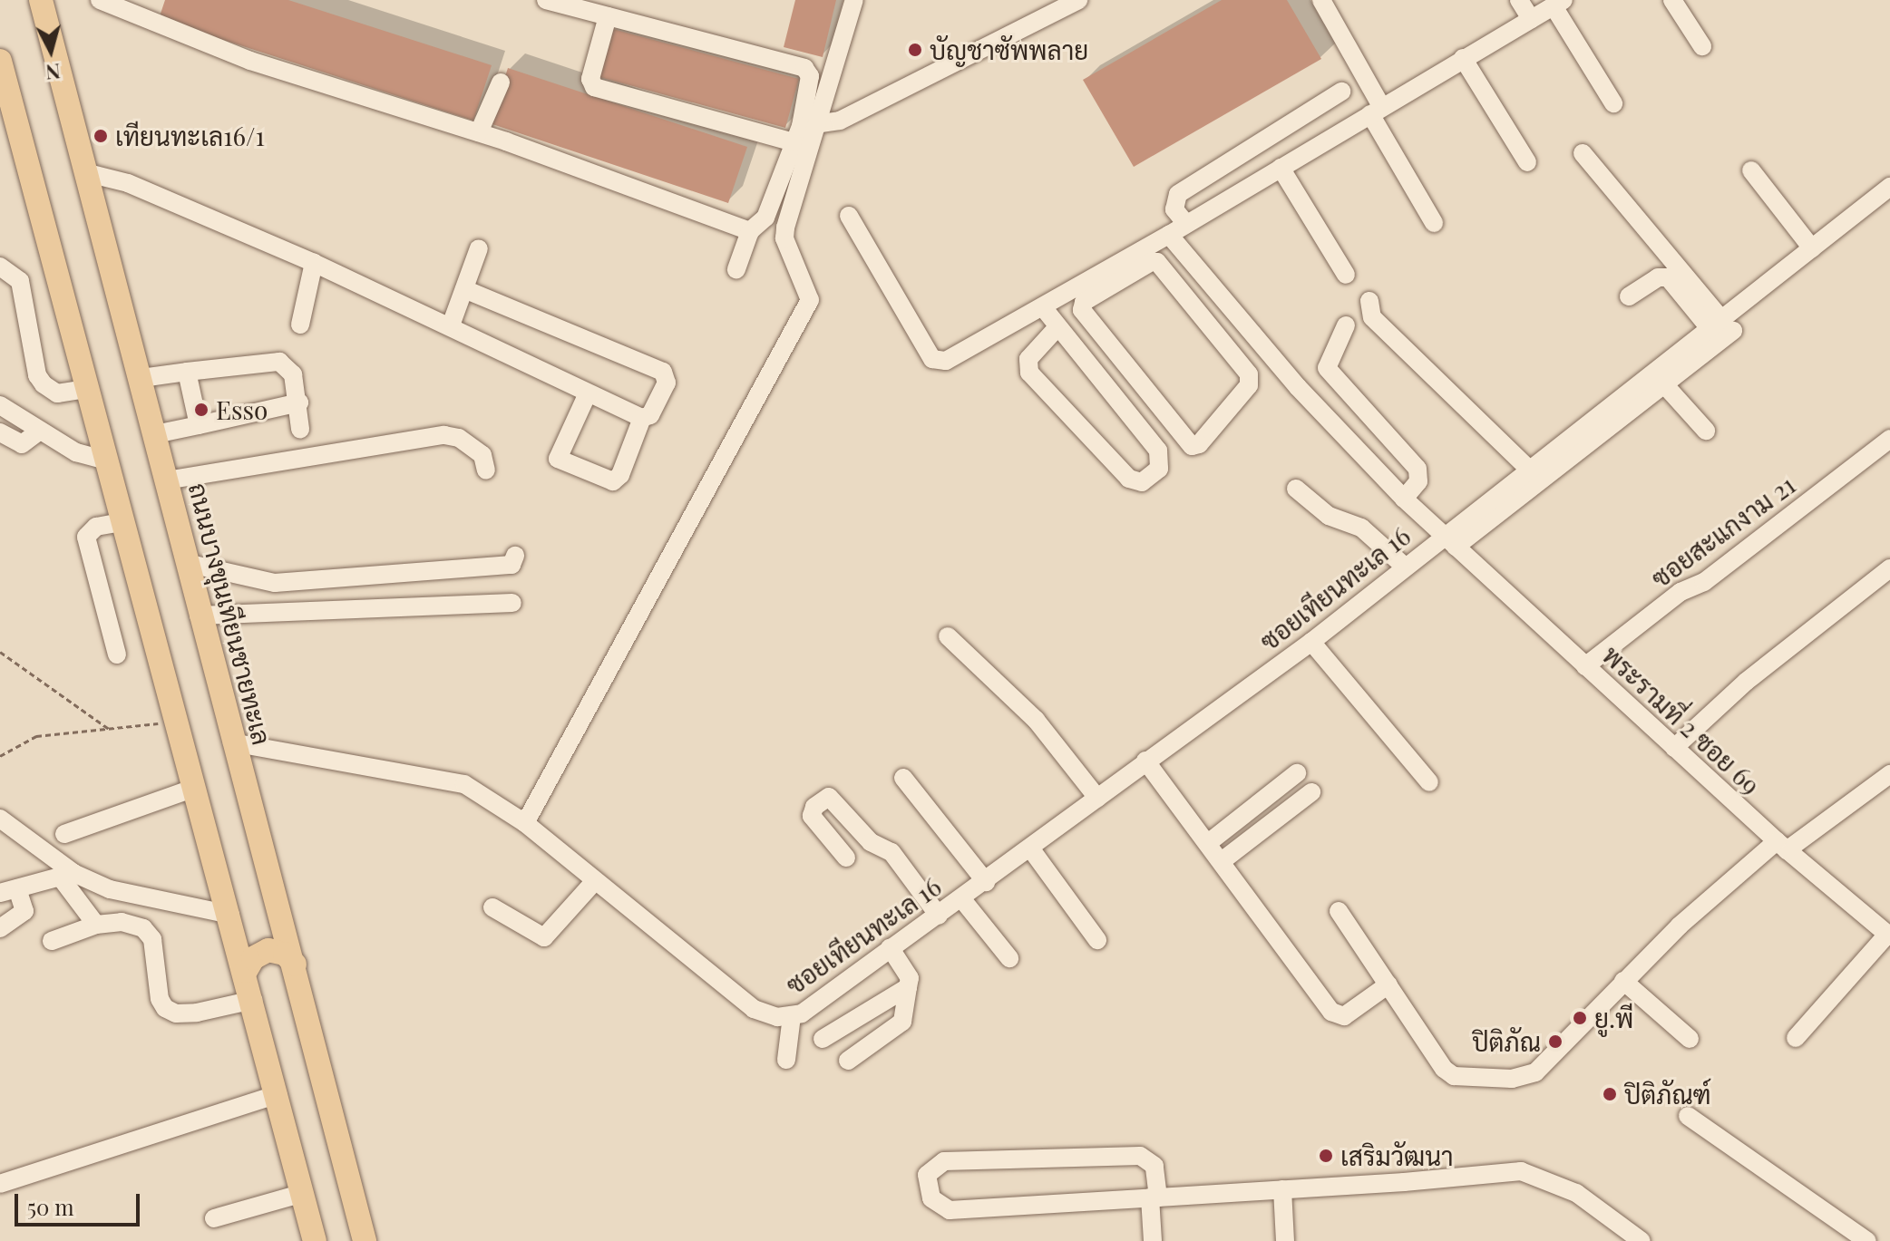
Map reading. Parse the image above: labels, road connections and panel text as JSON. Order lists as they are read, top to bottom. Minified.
{"streets":{"main road":["ถนนบางขุนเทียนชายทะเล"],"street":["ซอยสะแกงาม 21","ซอยเทียนทะเล 16","พระรามที่ 2 ซอย 69"]},"crossings":[["ซอยสะแกงาม 21","พระรามที่ 2 ซอย 69"],["ซอยเทียนทะเล 16","ถนนบางขุนเทียนชายทะเล"],["ซอยเทียนทะเล 16","พระรามที่ 2 ซอย 69"]],"places":["บัญชาซัพพลาย","เทียนทะเล16/1","Esso","ยู.พี","ปิติภัณ","ปิติภัณฑ์","เสริมวัฒนา"],"scale_bar":"50 m","north":"bottom"}
